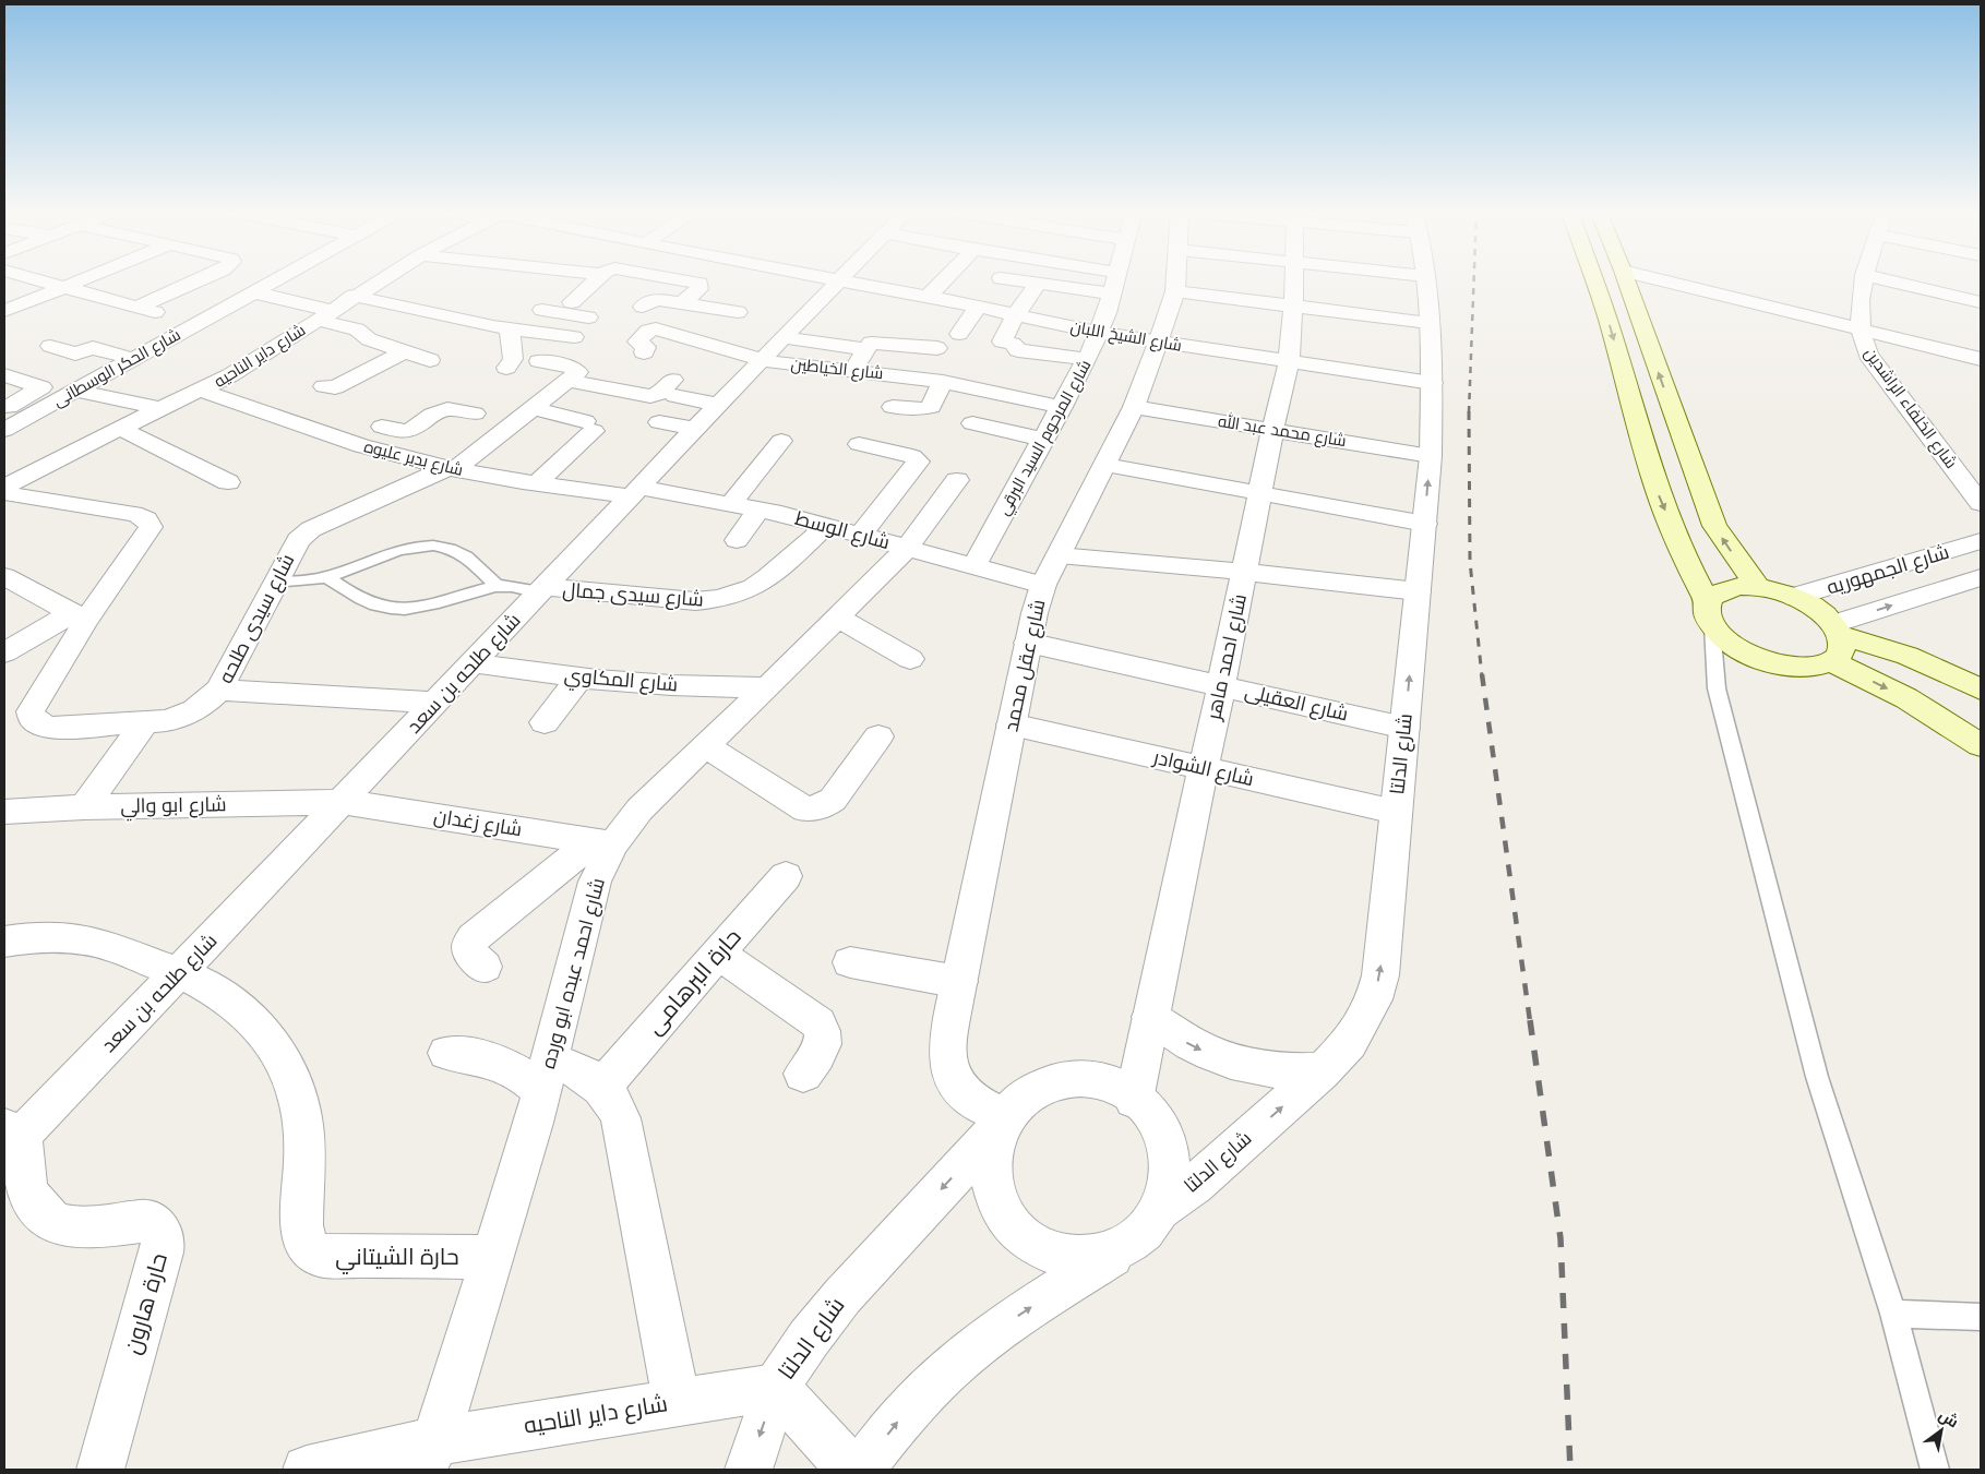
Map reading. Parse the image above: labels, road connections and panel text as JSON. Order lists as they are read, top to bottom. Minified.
{"streets":{"street":["شارع الشيخ اللبان","شارع داير الناحيه","شارع الحكر الوسطانى","شارع الخياطين","شارع الخلفاء الراشدين","شارع محمد عبد الله","شارع المرحوم السيد البرقي","شارع بدير عليوه","شارع الوسط","شارع الجمهوريه","شارع سيدى جمال","شارع سيدى طلحه","شارع احمد ماهر","شارع عقل محمد","شارع طلحه بن سعد","شارع المكاوي","شارع العقيلى","شارع الدلتا","شارع الشوادر","شارع ابو والي","شارع زغدان","شارع احمد عبده ابو ورده","حارة البرهامى","حارة الشيتاني","حارة هارون"]},"crossings":[["شارع الشيخ اللبان","شارع المرحوم السيد البرقي"],["شارع الشيخ اللبان","شارع احمد ماهر"],["شارع الشيخ اللبان","شارع عقل محمد"],["شارع الشيخ اللبان","شارع طلحه بن سعد"],["شارع الشيخ اللبان","شارع الدلتا"],["شارع داير الناحيه","شارع بدير عليوه"],["شارع داير الناحيه","شارع الدلتا"],["شارع داير الناحيه","شارع احمد عبده ابو ورده"],["شارع الخياطين","شارع المرحوم السيد البرقي"],["شارع الخياطين","شارع طلحه بن سعد"],["شارع محمد عبد الله","شارع احمد ماهر"],["شارع محمد عبد الله","شارع عقل محمد"],["شارع محمد عبد الله","شارع الدلتا"],["شارع المرحوم السيد البرقي","شارع الوسط"],["شارع بدير عليوه","شارع الوسط"],["شارع بدير عليوه","شارع سيدى طلحه"],["شارع بدير عليوه","شارع طلحه بن سعد"],["شارع الوسط","شارع سيدى جمال"],["شارع الوسط","شارع عقل محمد"],["شارع الوسط","شارع طلحه بن سعد"],["شارع الوسط","شارع احمد عبده ابو ورده"],["شارع سيدى جمال","شارع طلحه بن سعد"],["شارع احمد ماهر","شارع عقل محمد"],["شارع احمد ماهر","شارع العقيلى"],["شارع احمد ماهر","شارع الدلتا"],["شارع احمد ماهر","شارع الشوادر"],["شارع عقل محمد","شارع العقيلى"],["شارع عقل محمد","شارع الدلتا"],["شارع عقل محمد","شارع الشوادر"],["شارع طلحه بن سعد","شارع المكاوي"],["شارع طلحه بن سعد","شارع ابو والي"],["شارع طلحه بن سعد","شارع زغدان"],["شارع طلحه بن سعد","حارة الشيتاني"],["شارع طلحه بن سعد","حارة هارون"],["شارع المكاوي","شارع احمد عبده ابو ورده"],["شارع العقيلى","شارع الدلتا"],["شارع الدلتا","شارع الشوادر"],["شارع ابو والي","شارع زغدان"],["شارع زغدان","شارع احمد عبده ابو ورده"],["شارع احمد عبده ابو ورده","حارة الشيتاني"]],"north":"top right"}
